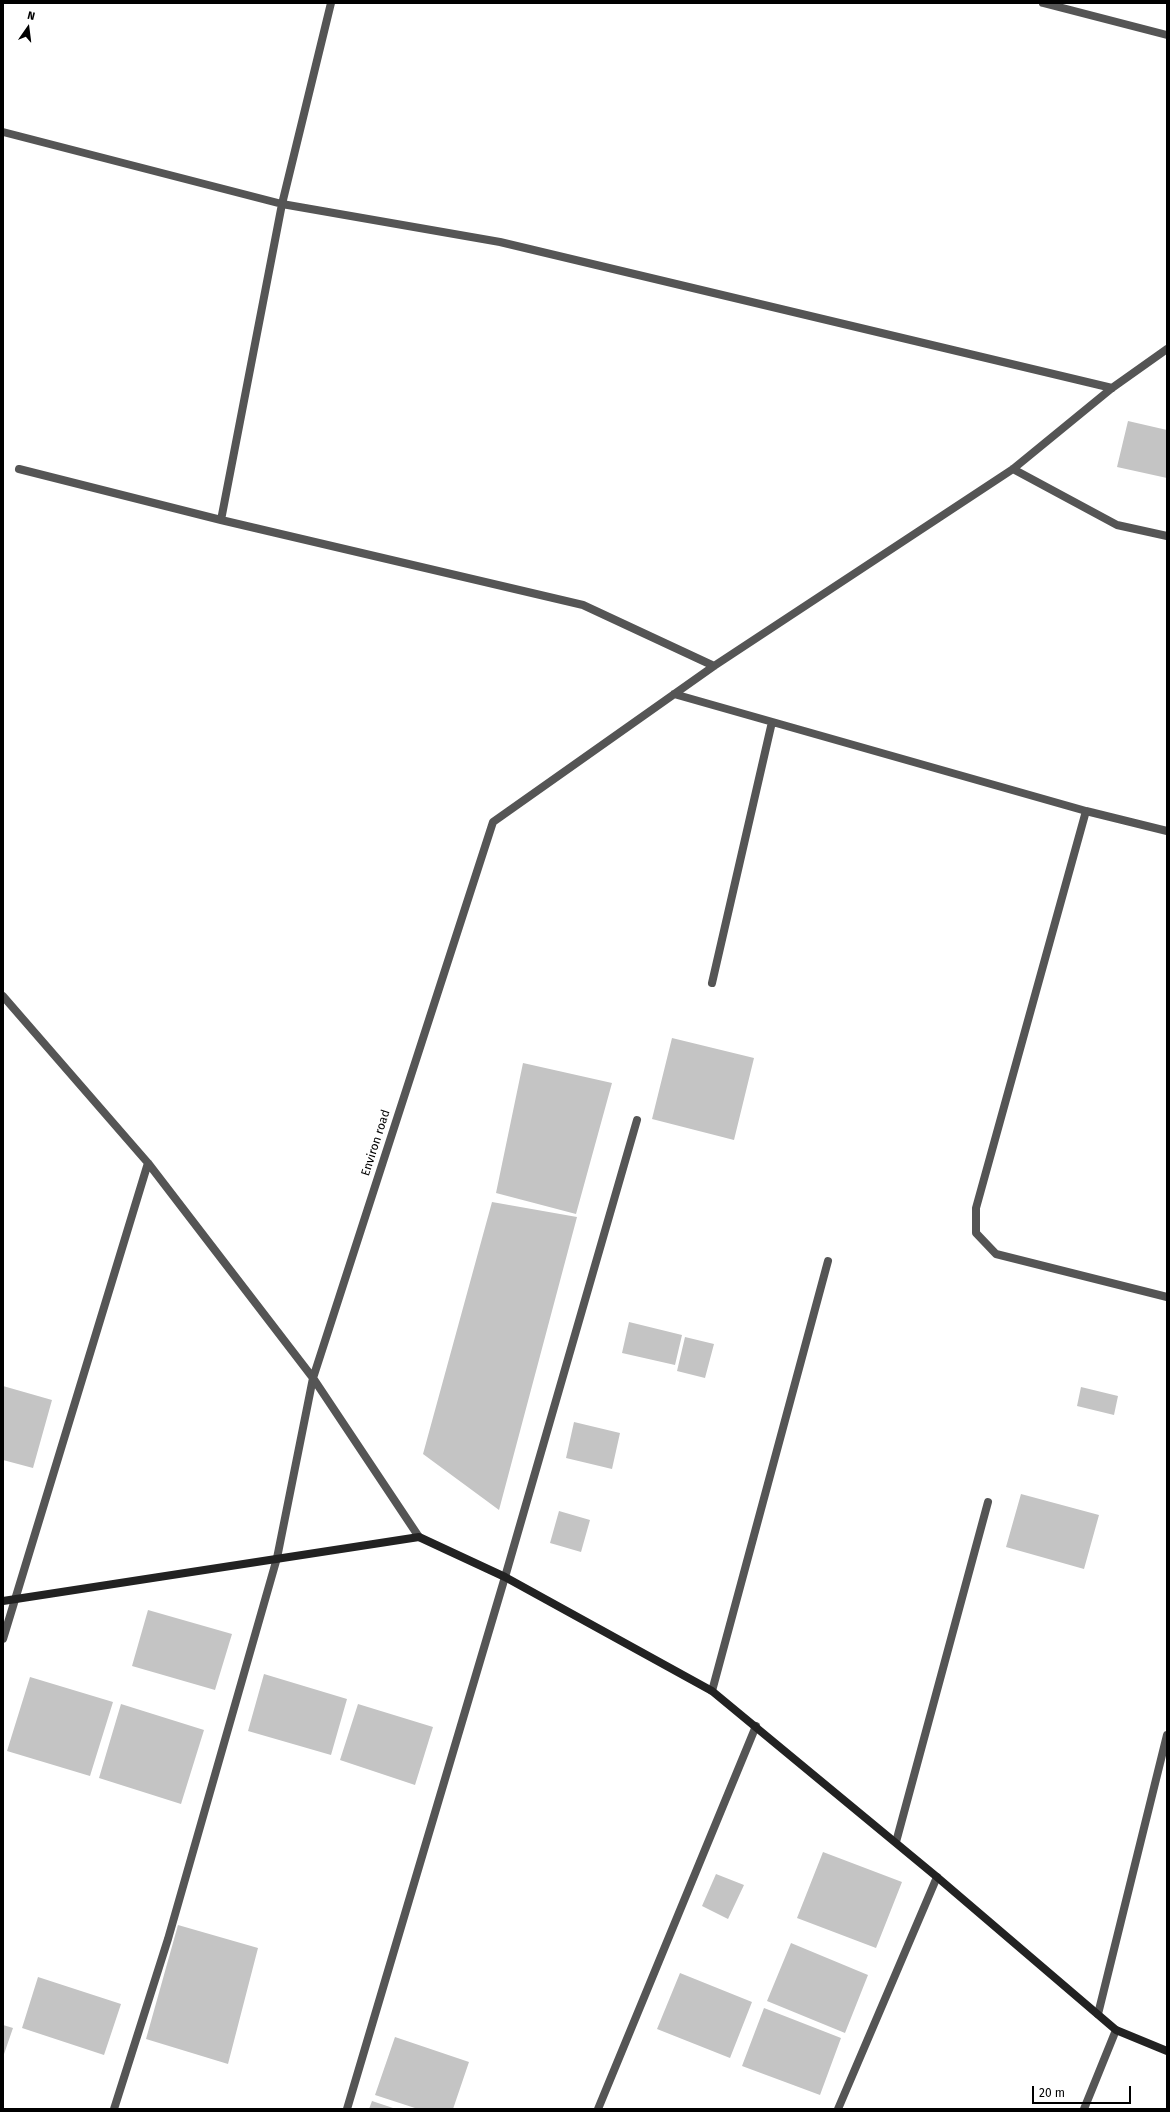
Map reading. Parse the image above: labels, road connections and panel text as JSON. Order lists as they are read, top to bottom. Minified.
{"streets":{"street":["Environ road"]},"scale_bar":"20 m","north":"top"}
